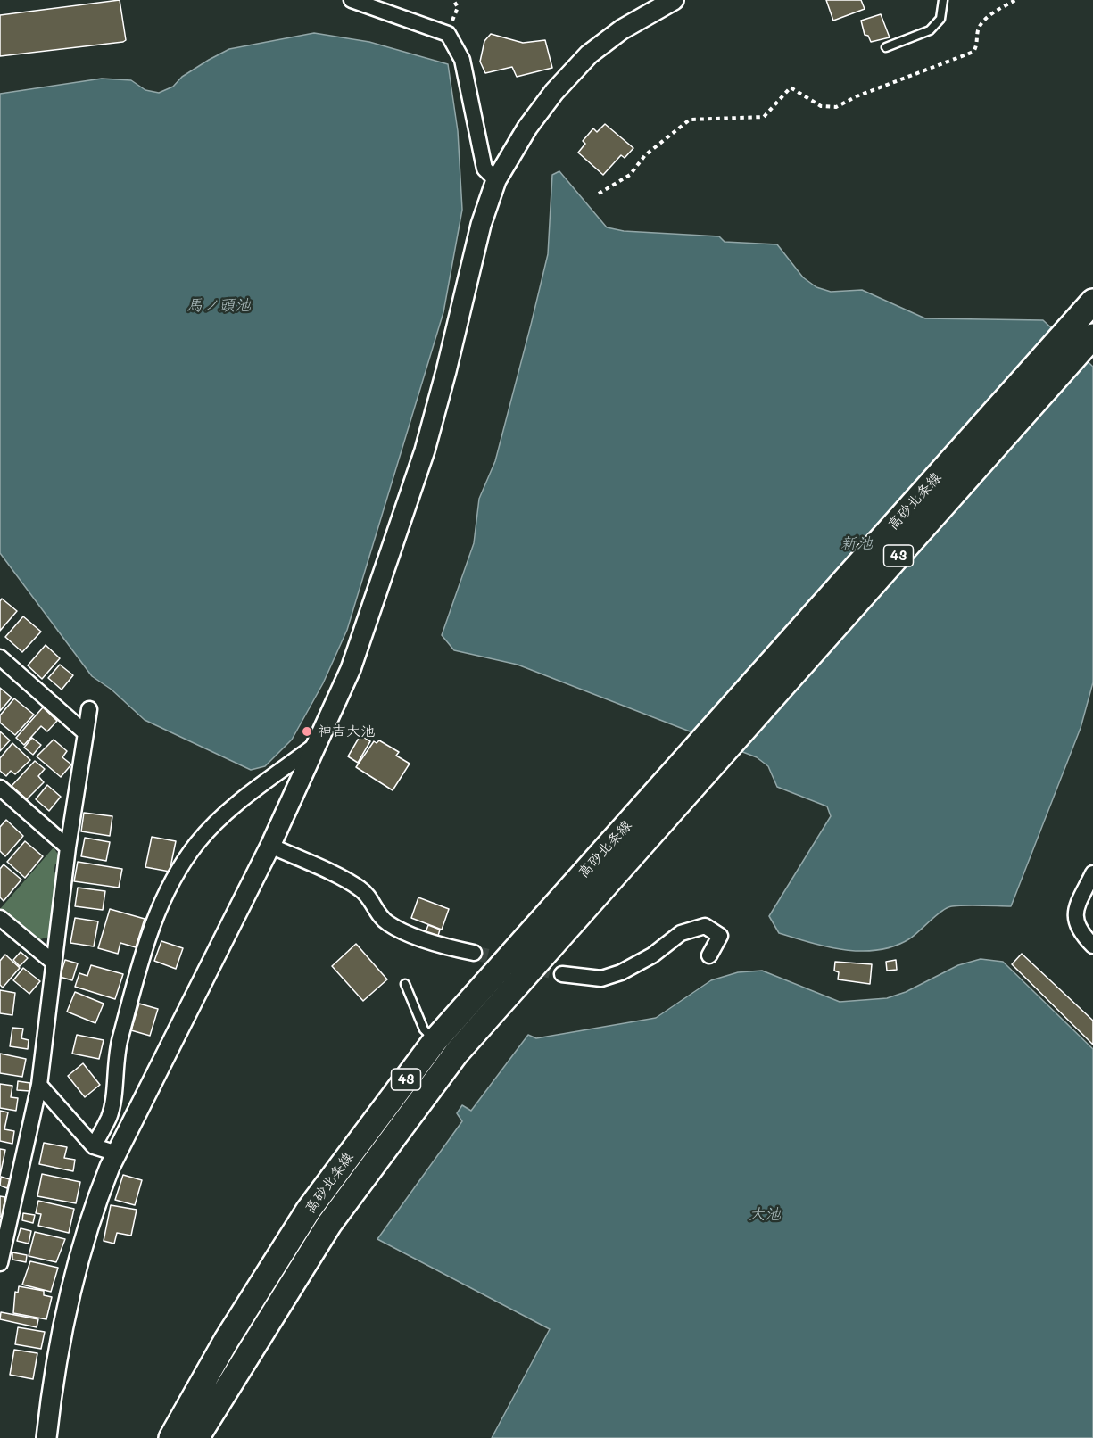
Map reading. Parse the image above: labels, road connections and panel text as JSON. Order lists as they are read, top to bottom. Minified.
{"streets":{"main road":["高砂北条線","43"]},"water":["馬ノ頭池","新池","大池"],"places":["神吉大池"]}
